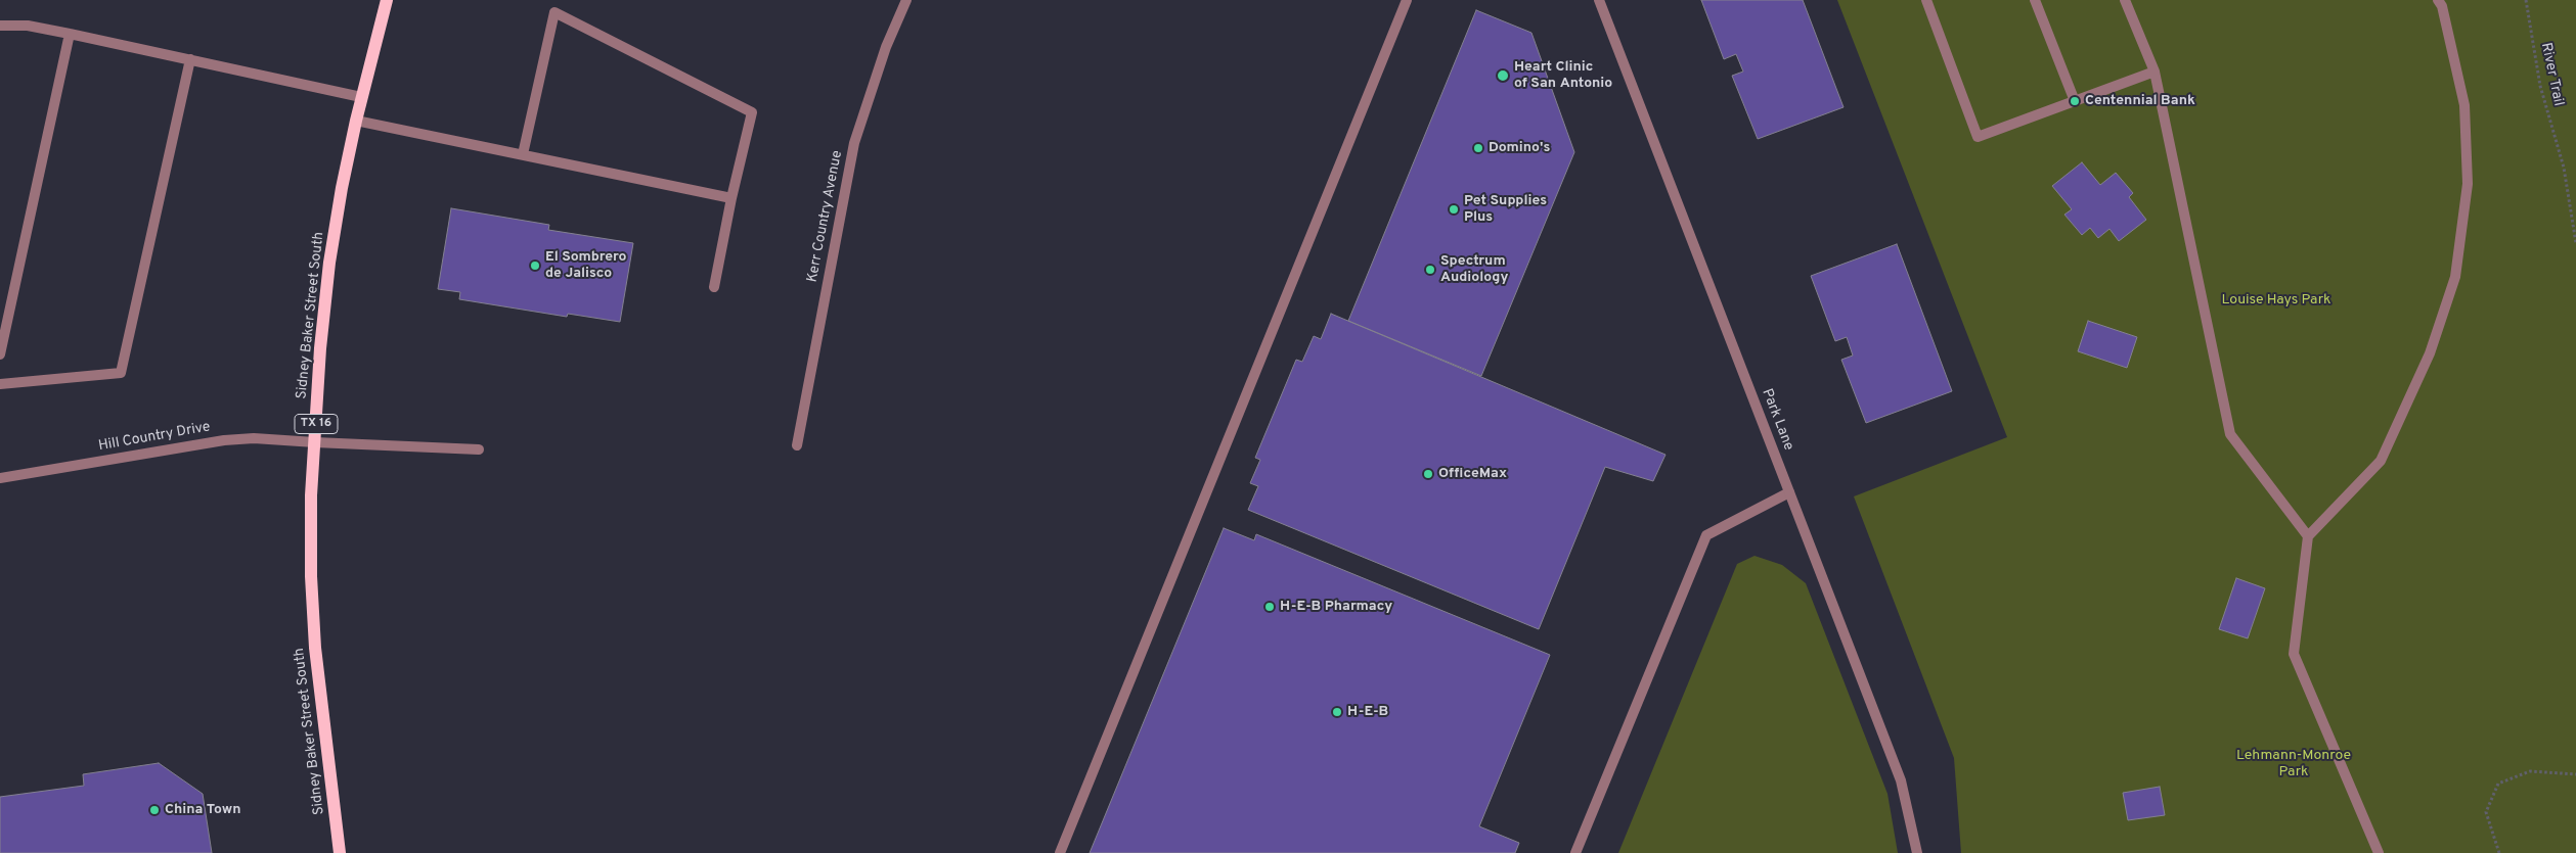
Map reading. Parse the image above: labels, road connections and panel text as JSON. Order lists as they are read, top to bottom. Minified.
{"streets":{"main road":["Sidney Baker Street South","TX 16"],"street":["Kerr Country Avenue","Park Lane","Hill Country Drive"],"path":["River Trail"]},"crossings":[["Sidney Baker Street South","Hill Country Drive"]],"parks":["Louise Hays Park","Lehmann-Monroe Park"],"places":["Heart Clinic of San Antonio","Centennial Bank","Domino's","Pet Supplies Plus","El Sombrero de Jalisco","Spectrum Audiology","OfficeMax","H-E-B Pharmacy","H-E-B","China Town"]}
